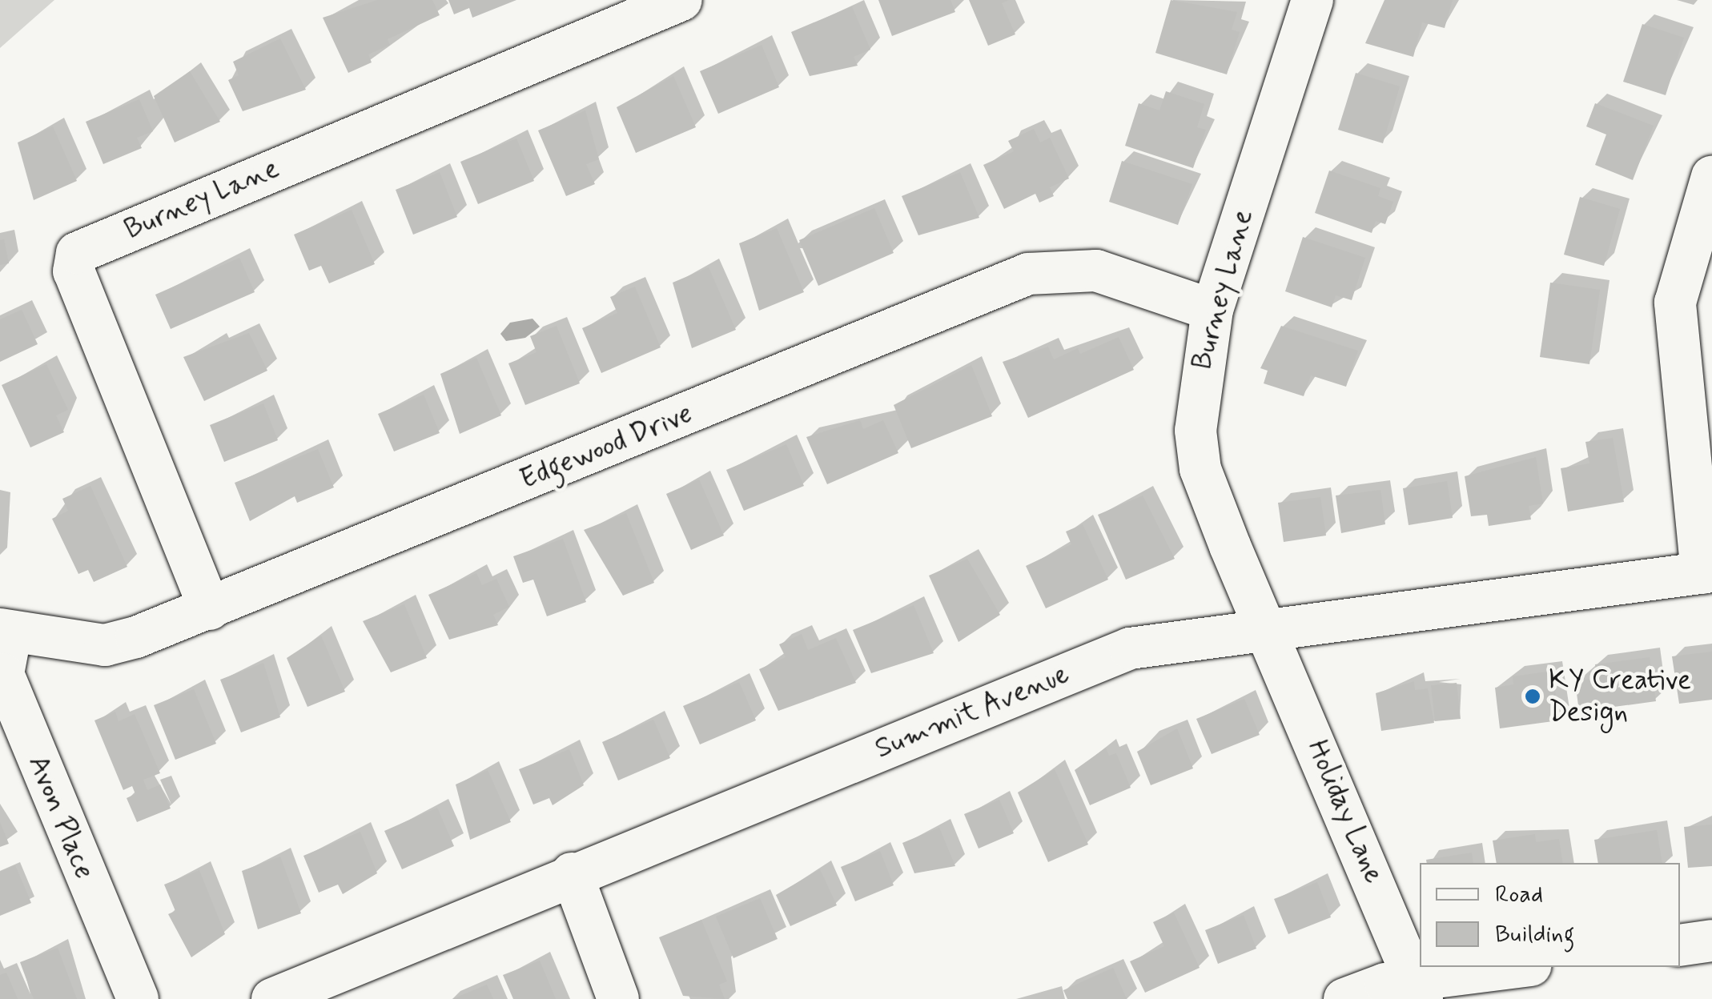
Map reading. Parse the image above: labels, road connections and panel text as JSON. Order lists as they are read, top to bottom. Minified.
{"streets":{"street":["Burney Lane","Edgewood Drive","Summit Avenue","Holiday Lane","Avon Place"]},"crossings":[["Burney Lane","Edgewood Drive"],["Burney Lane","Summit Avenue"],["Burney Lane","Holiday Lane"],["Edgewood Drive","Avon Place"],["Summit Avenue","Holiday Lane"]],"places":["KY Creative Design"],"legend":["Road","Building"]}
